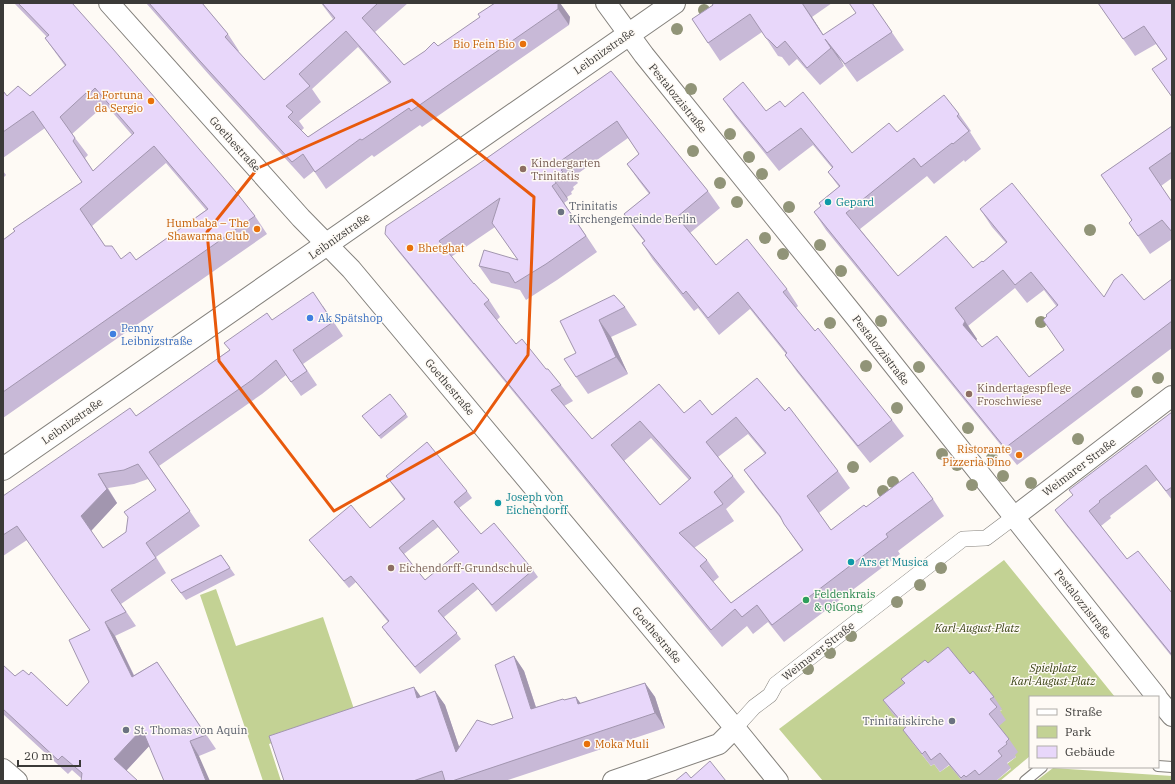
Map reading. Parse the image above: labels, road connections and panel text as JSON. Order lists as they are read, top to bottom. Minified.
{"streets":{"street":["Leibnizstraße","Pestalozzistraße","Goethestraße","Weimarer Straße"]},"crossings":[["Leibnizstraße","Pestalozzistraße"],["Leibnizstraße","Goethestraße"],["Pestalozzistraße","Weimarer Straße"],["Goethestraße","Weimarer Straße"]],"parks":["Karl-August-Platz","Spielplatz Karl-August-Platz"],"places":["Bio Fein Bio","La Fortuna da Sergio","Kindergarten Trinitatis","Gepard","Trinitatis Kirchengemeinde Berlin","Humbaba – The Shawarma Club","Bhetghat","Ak Spätshop","Penny Leibnizstraße","Kindertagespflege Froschwiese","Ristorante Pizzeria Dino","Joseph von Eichendorff","Ars et Musica","Eichendorff-Grundschule","Feldenkrais & QiGong","Trinitatiskirche","St. Thomas von Aquin","Moka Muli"],"legend":["Straße","Park","Gebäude"],"scale_bar":"20 m"}
